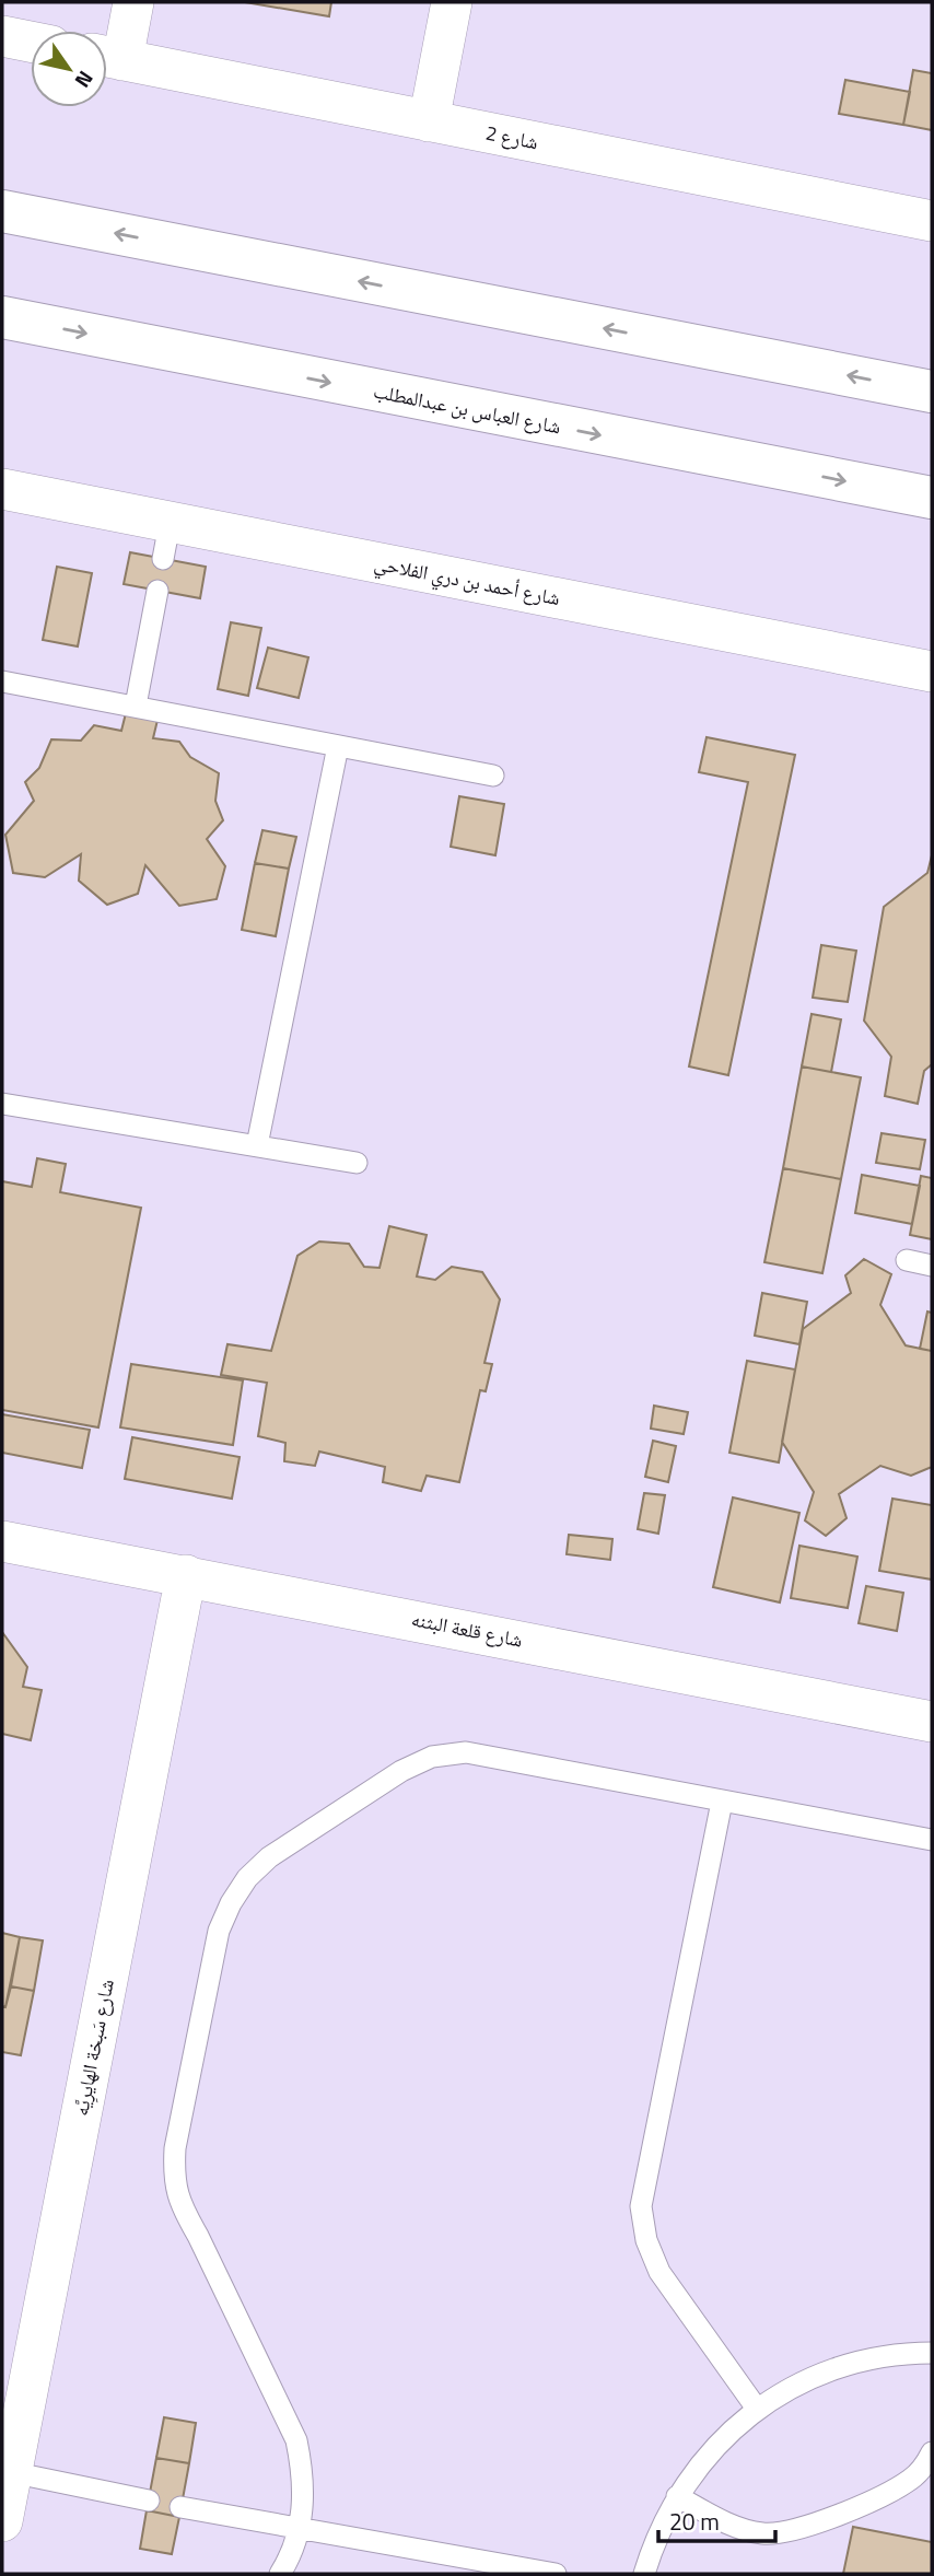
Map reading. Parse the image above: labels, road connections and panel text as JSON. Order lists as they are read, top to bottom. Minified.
{"streets":{"street":["شارع 2","شارع العباس بن عبدالمطلب","شارع أحمد بن دري الفلاحي","شارع قلعة البثنه","شارع سَبخة الهايرِيَّه"]},"crossings":[["شارع قلعة البثنه","شارع سَبخة الهايرِيَّه"]],"scale_bar":"20 m","north":"bottom right"}
